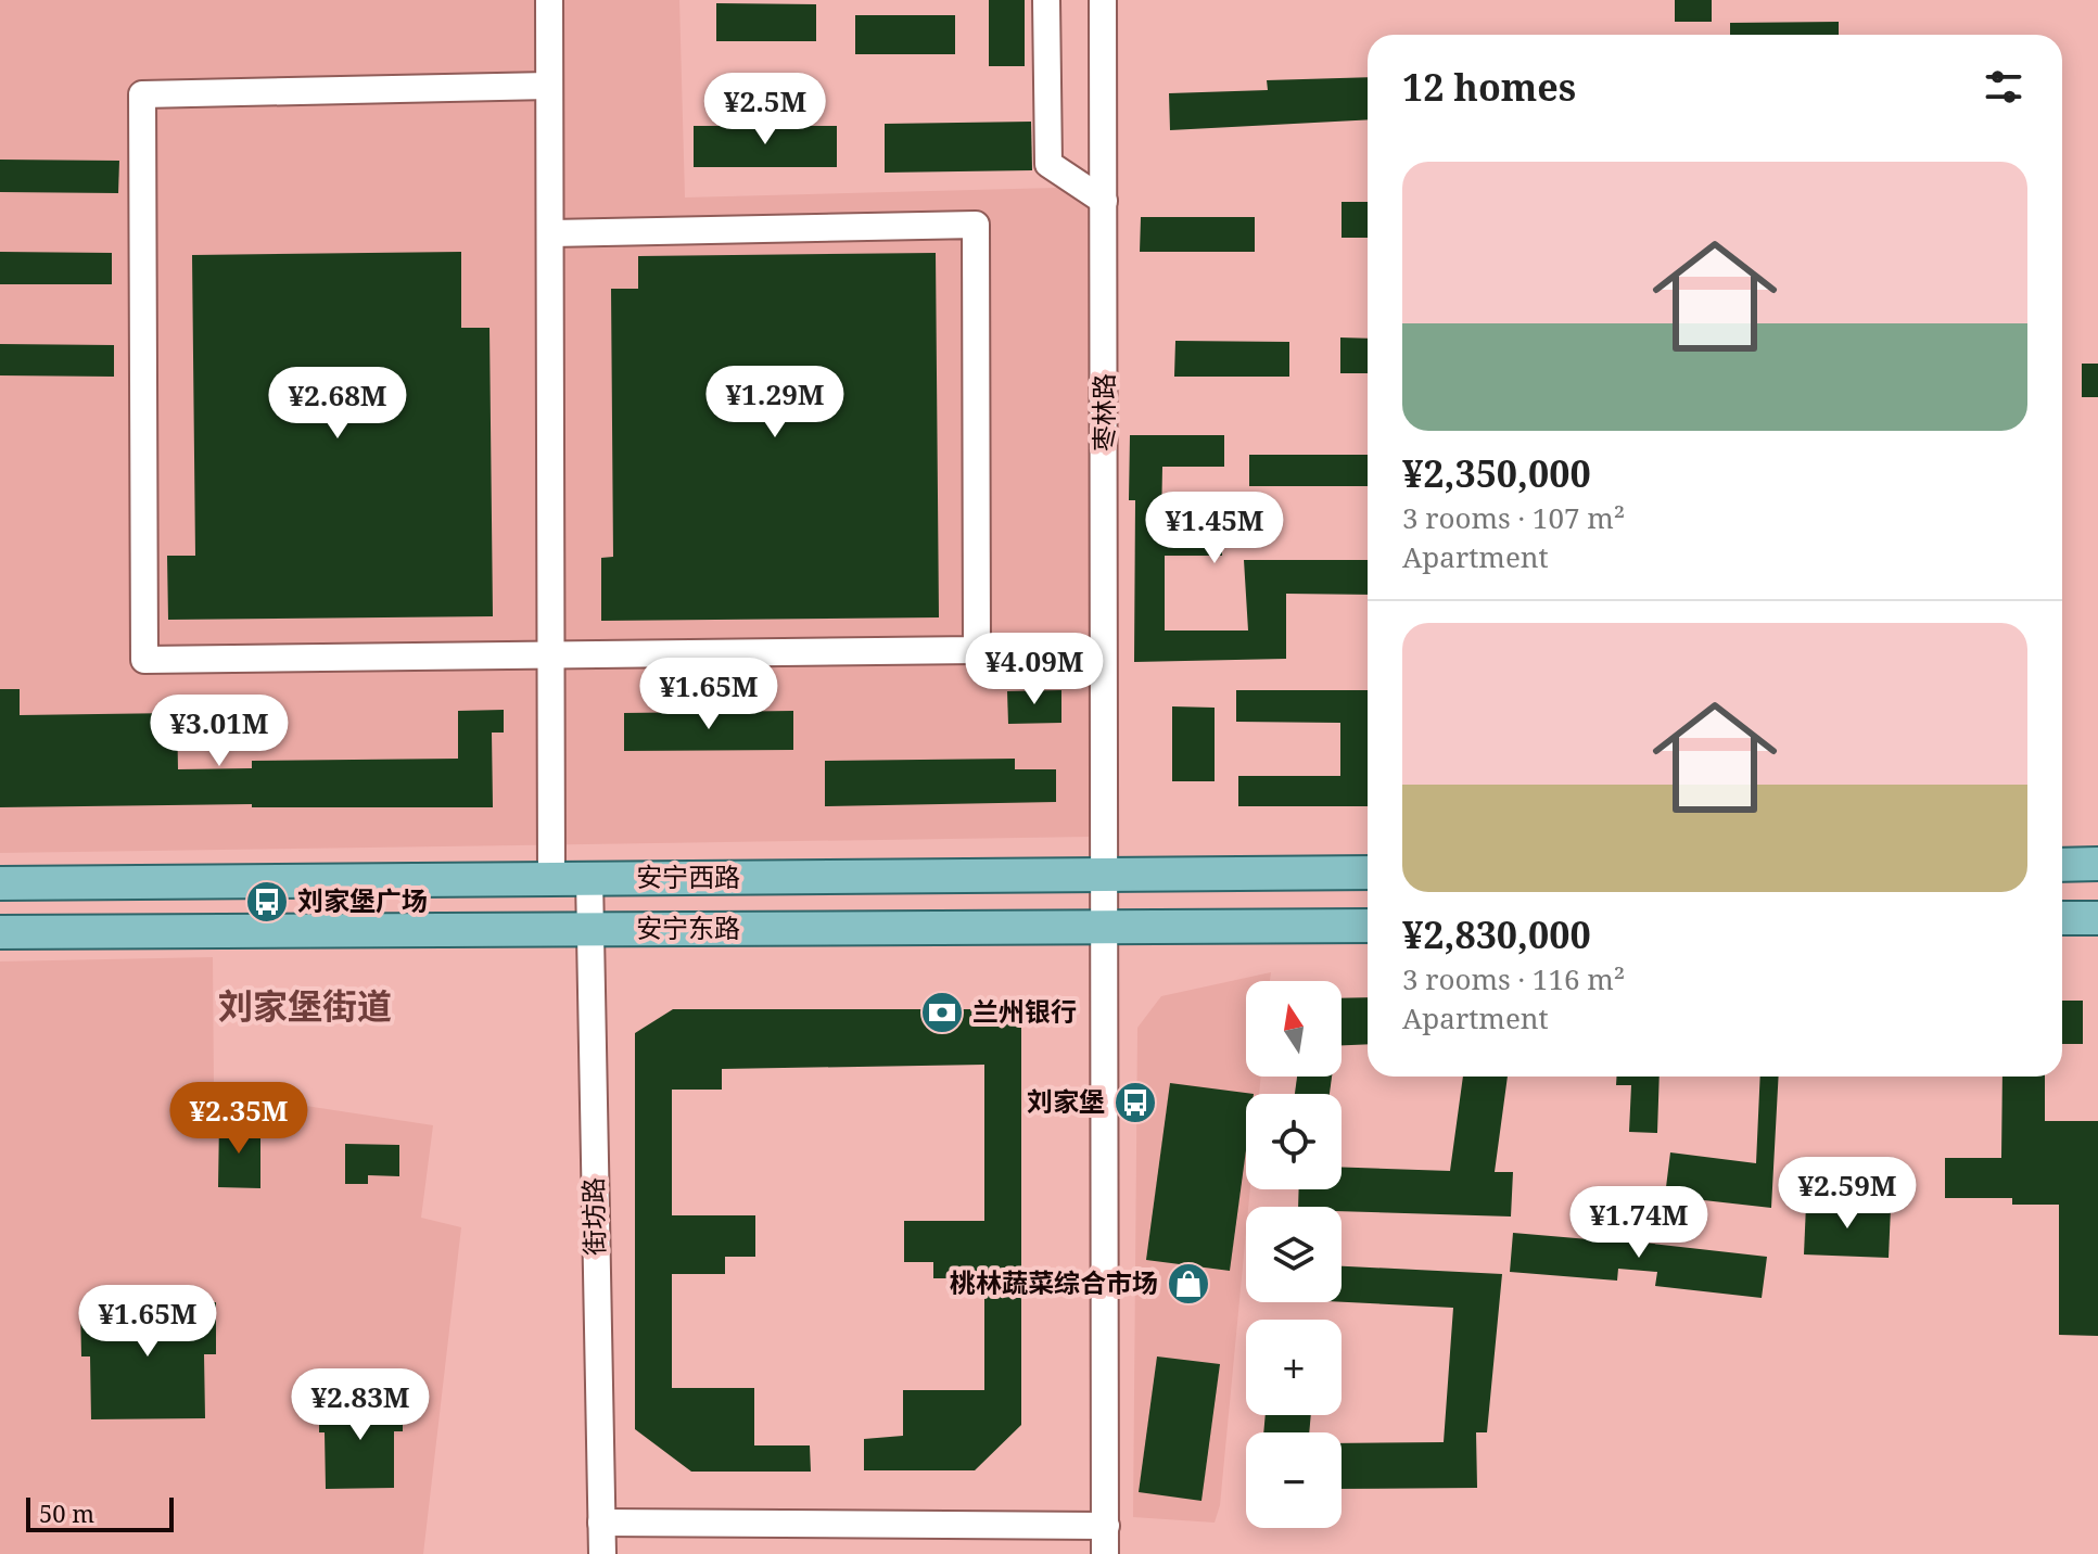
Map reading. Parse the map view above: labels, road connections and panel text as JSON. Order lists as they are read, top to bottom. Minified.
{"streets":{"main road":["安宁西路","安宁东路"],"street":["枣林路","街坊路"]},"crossings":[["枣林路","安宁西路"],["枣林路","安宁东路"],["安宁西路","街坊路"],["安宁东路","街坊路"]],"districts":["刘家堡街道"],"places":{"bus stop":["刘家堡广场","刘家堡"],"bank":["兰州银行"],"shop":["桃林蔬菜综合市场"]},"scale_bar":"50 m","north":"top","page":{"heading":"12 homes","price":["¥2.5M","¥1.29M","¥2.68M","¥1.45M","¥4.09M","¥1.65M","¥3.01M","¥2.35M","¥2.59M","¥1.74M","¥1.65M","¥2.83M"],"list":[{"name":"¥2,350,000","note":"3 rooms · 107 m² · Apartment"},{"name":"¥2,830,000","note":"3 rooms · 116 m² · Apartment"}],"map_buttons":["+","−"],"scale":"50 m"}}
